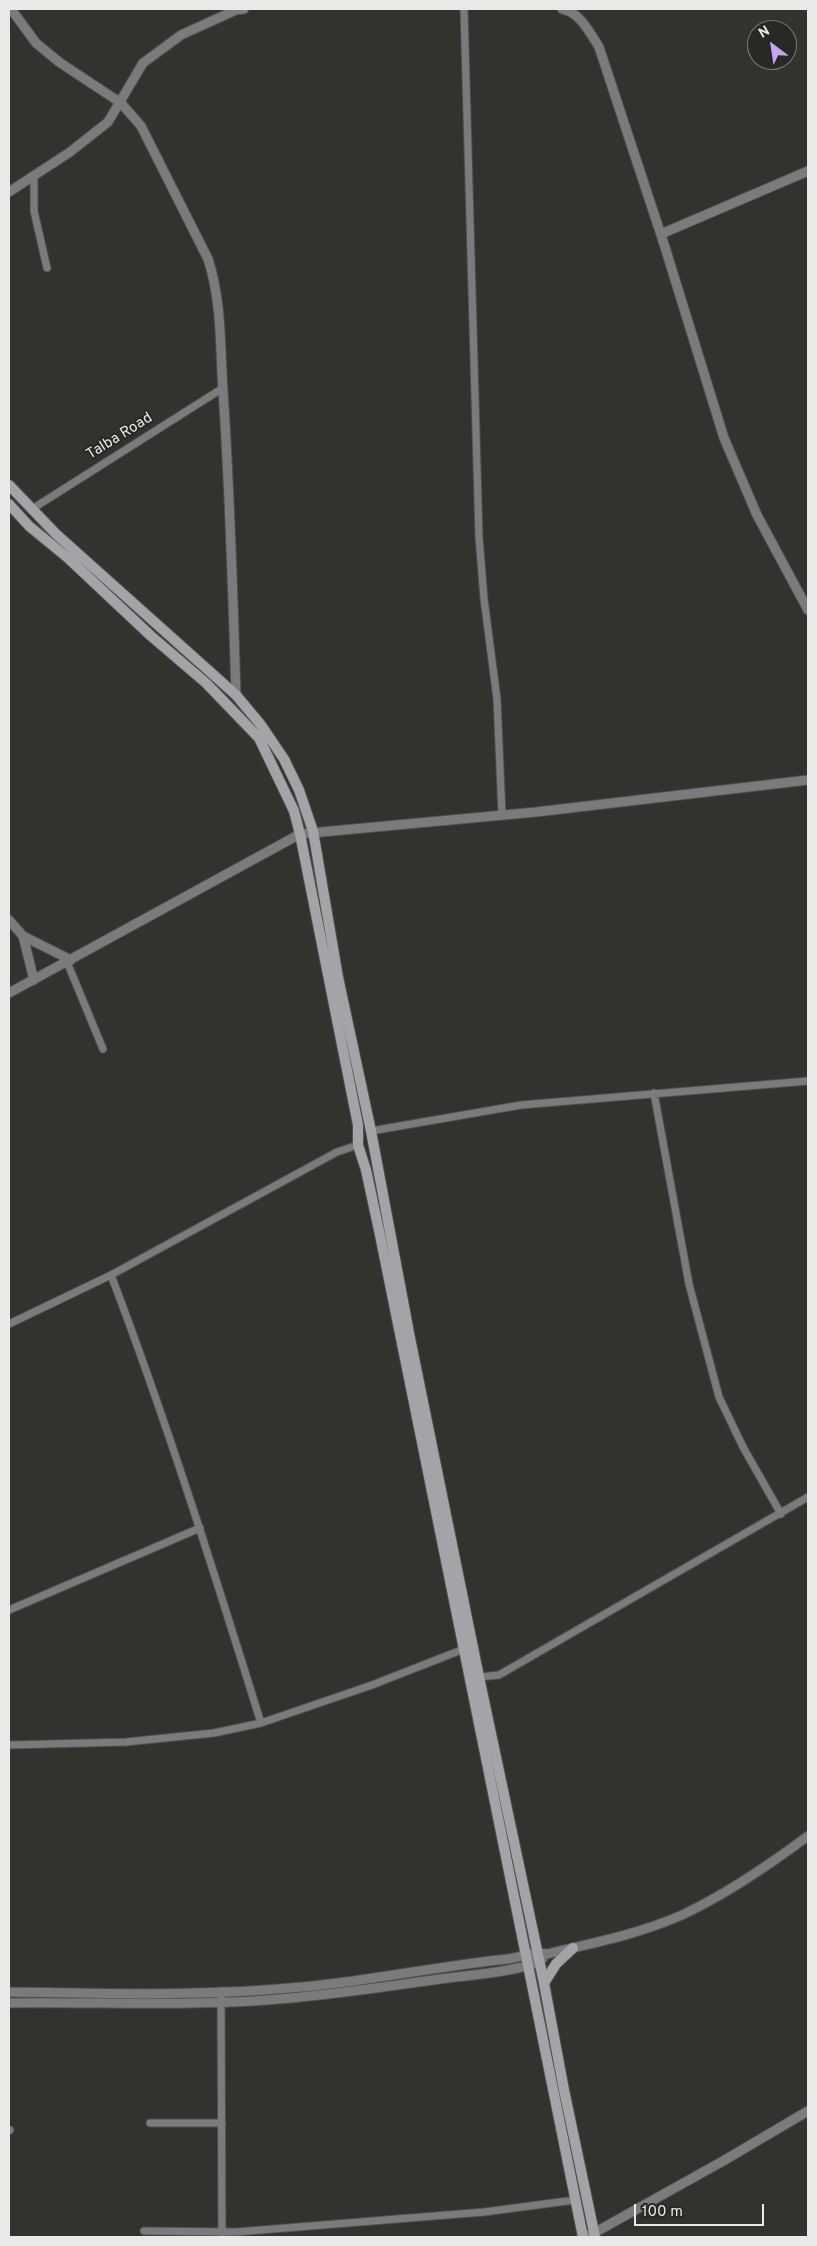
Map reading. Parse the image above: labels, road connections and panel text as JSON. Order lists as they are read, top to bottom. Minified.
{"streets":{"street":["Talba Road"]},"scale_bar":"100 m","north":"top left"}
